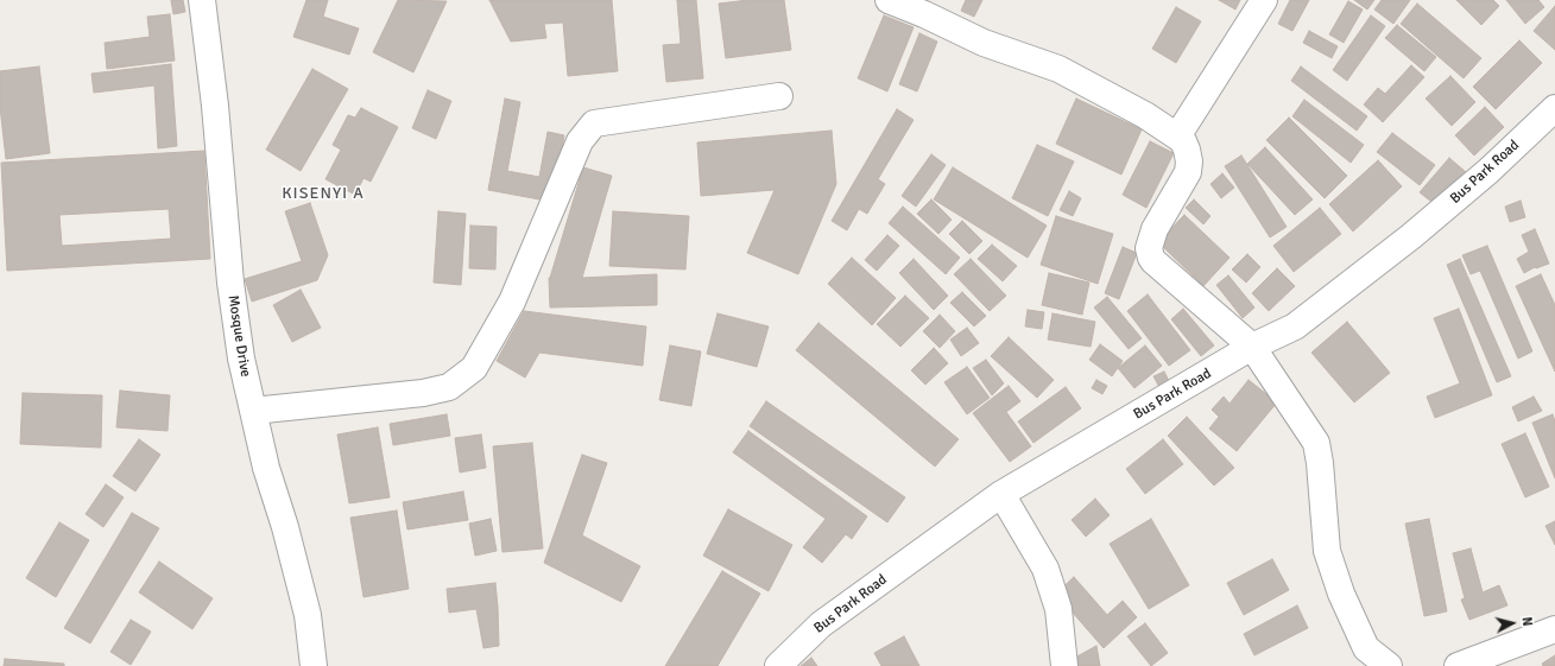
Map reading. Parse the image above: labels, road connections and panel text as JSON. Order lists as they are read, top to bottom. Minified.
{"streets":{"street":["Bus Park Road","Mosque Drive"]},"districts":["KISENYI A"],"north":"right"}
